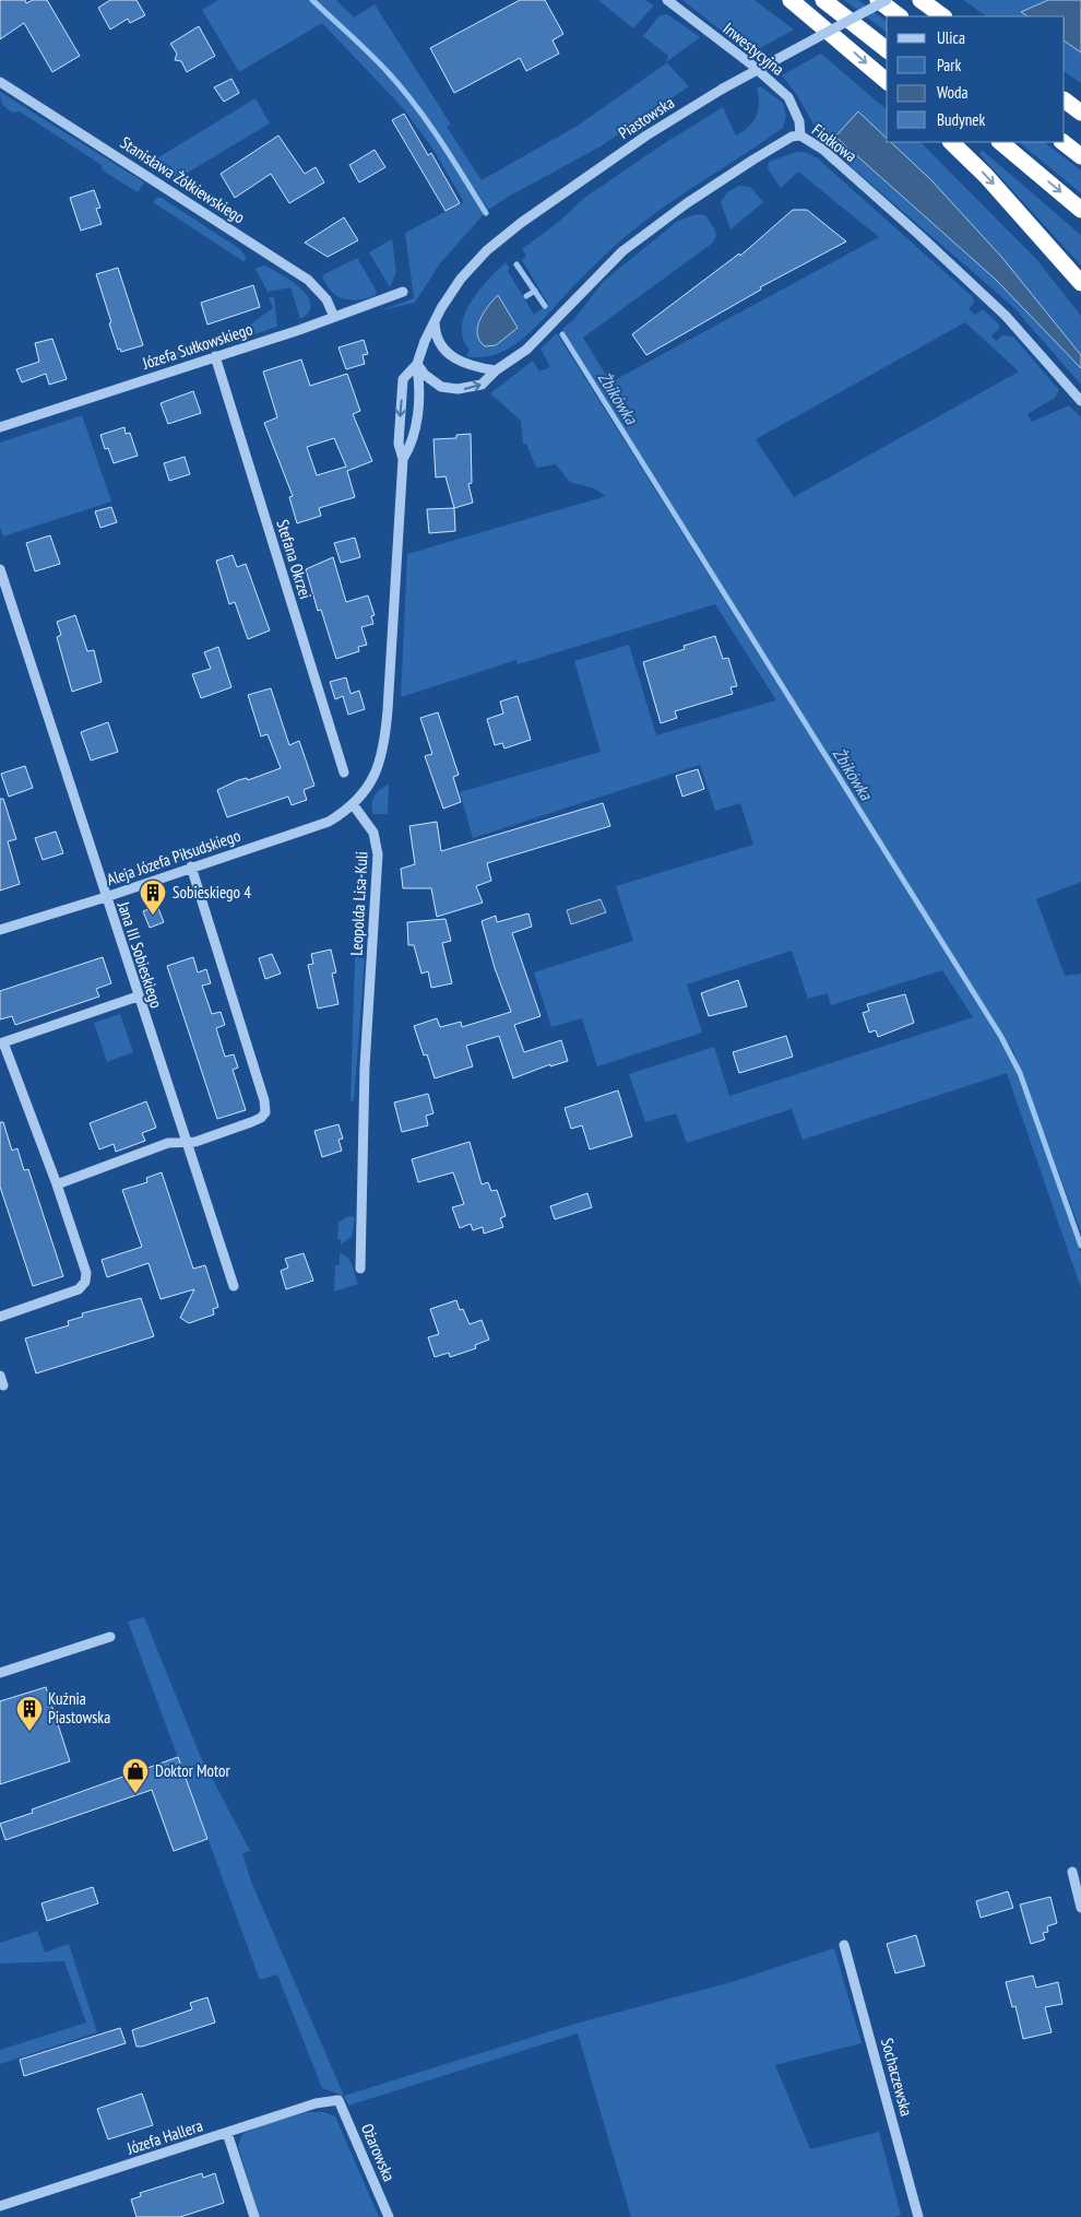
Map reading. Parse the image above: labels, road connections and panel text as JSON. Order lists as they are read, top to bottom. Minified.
{"streets":{"street":["Inwestycyjna","Piastowska","Fiołkowa","Stanisława Żółkiewskiego","Józefa Sułkowskiego","Stefana Okrzei","Aleja Józefa Piłsudskiego","Leopolda Lisa-Kuli","Jana III Sobieskiego","Sochaczewska","Józefa Hallera","Ożarowska"]},"crossings":[["Inwestycyjna","Fiołkowa"],["Stanisława Żółkiewskiego","Józefa Sułkowskiego"],["Józefa Sułkowskiego","Stefana Okrzei"],["Aleja Józefa Piłsudskiego","Leopolda Lisa-Kuli"],["Aleja Józefa Piłsudskiego","Jana III Sobieskiego"],["Józefa Hallera","Ożarowska"]],"water":["Żbikówka"],"places":{"building":["Sobieskiego 4","Kuźnia Piastowska"],"shop":["Doktor Motor"]},"legend":["Ulica","Park","Woda","Budynek"]}
